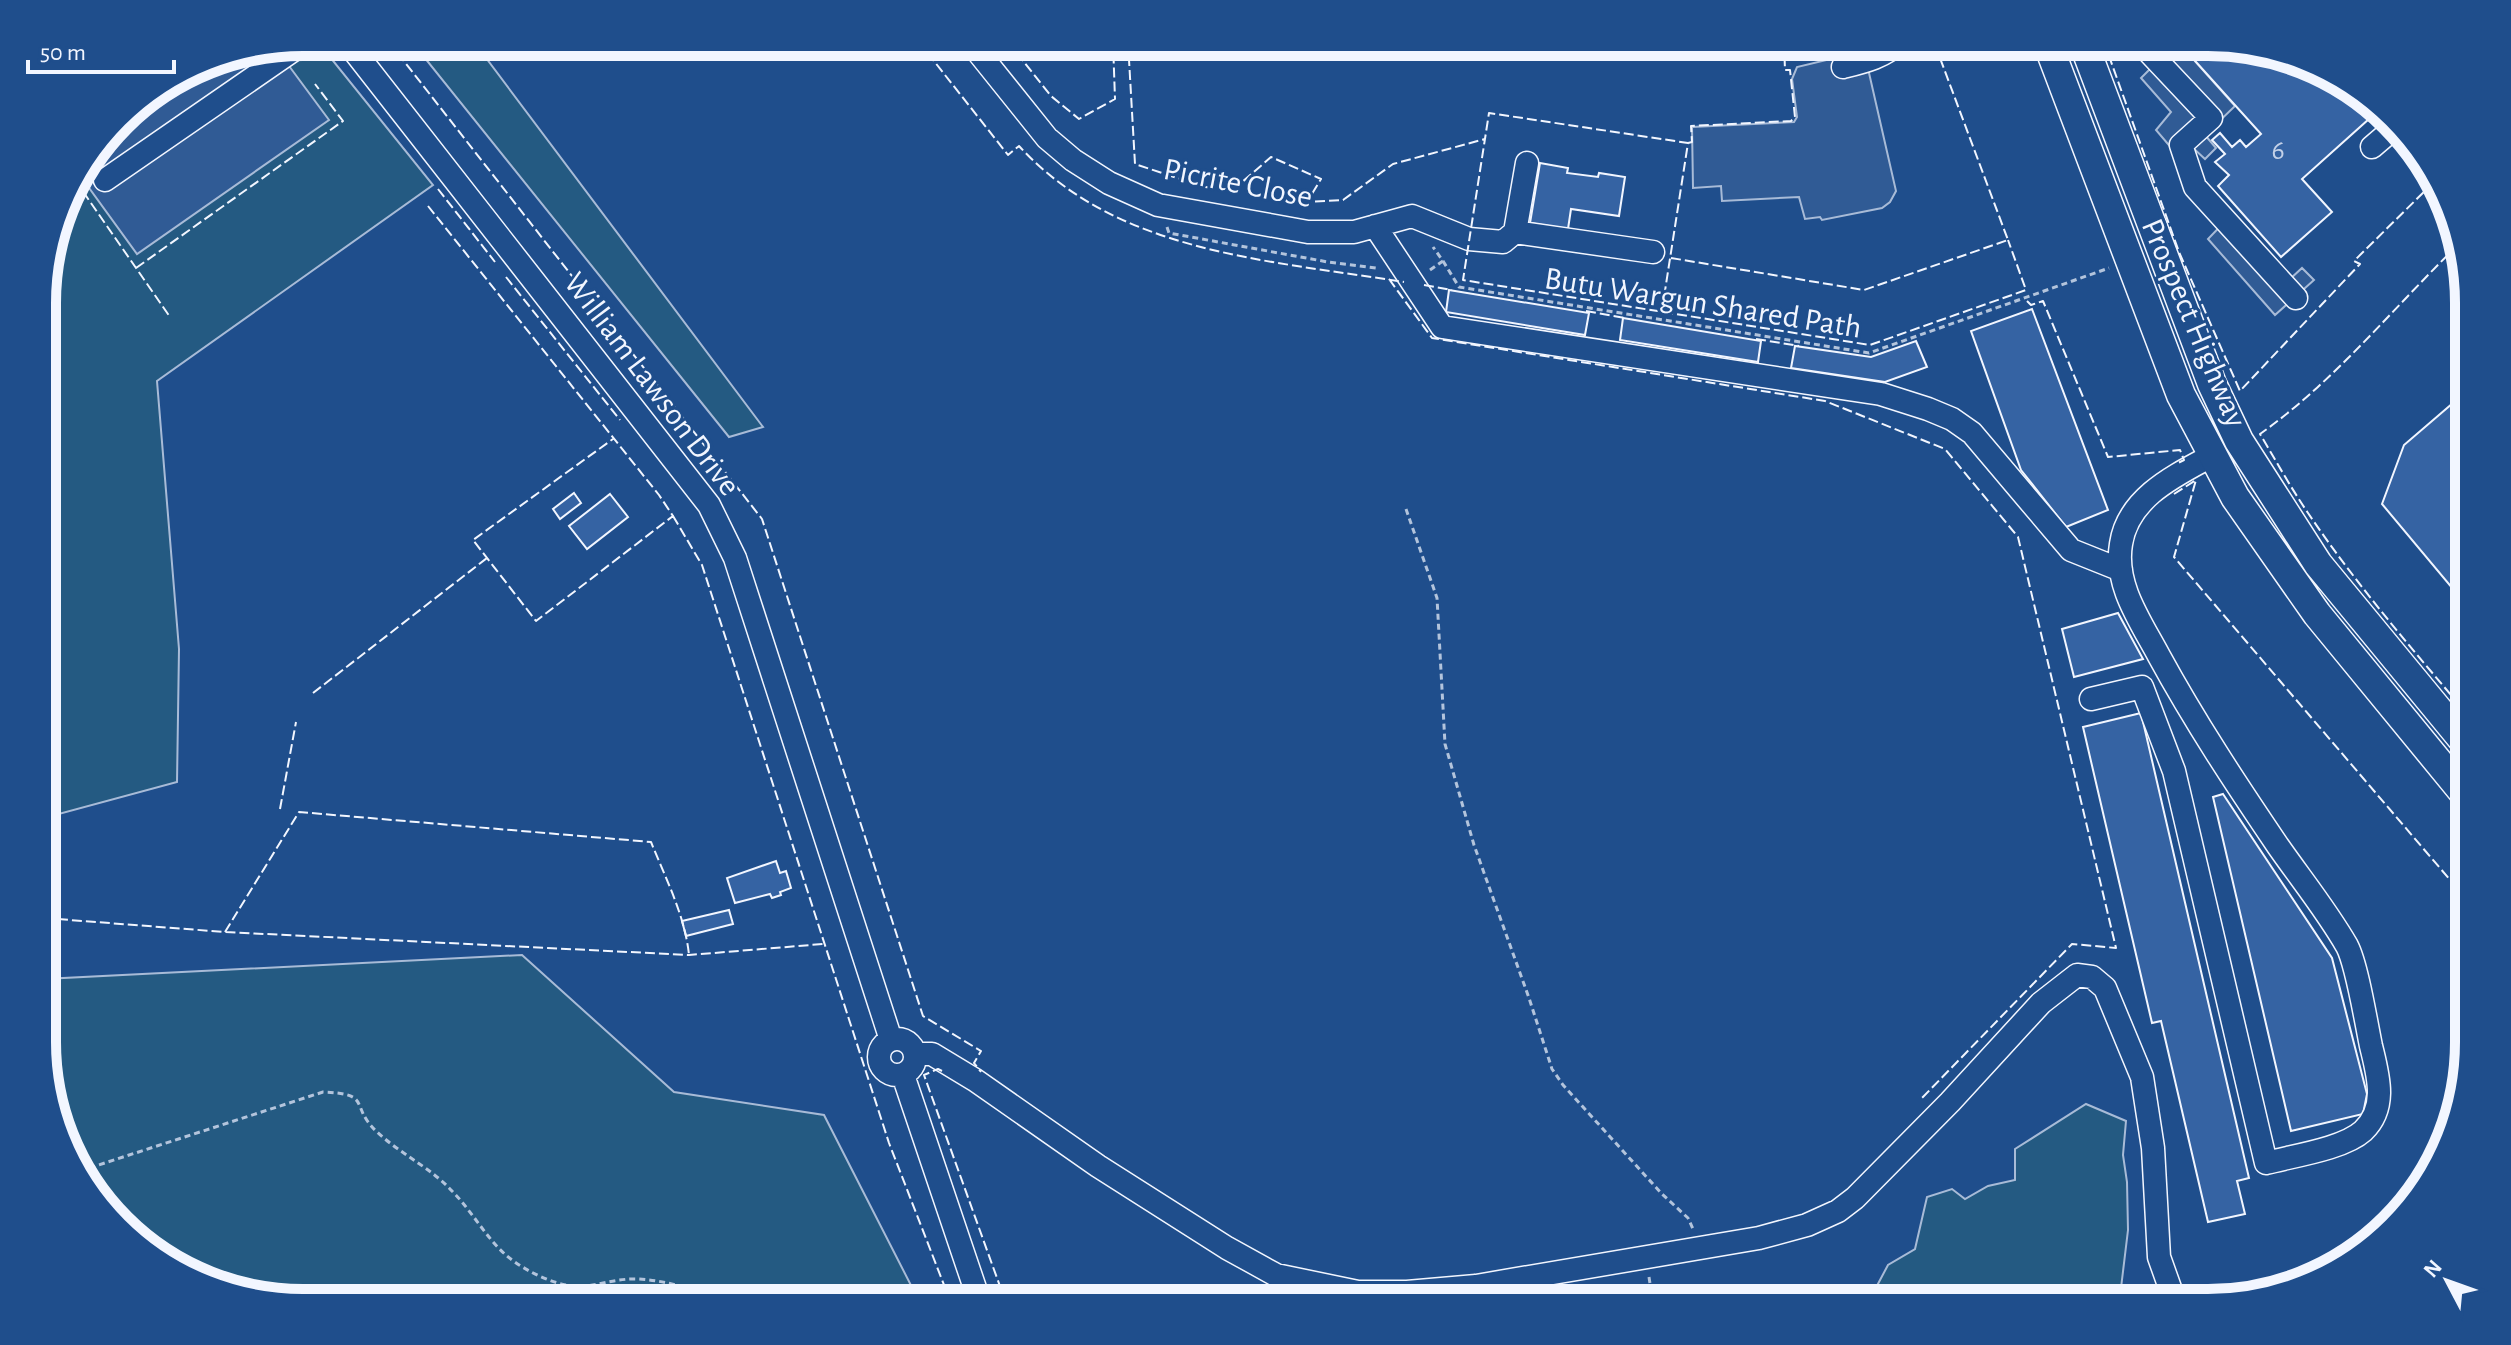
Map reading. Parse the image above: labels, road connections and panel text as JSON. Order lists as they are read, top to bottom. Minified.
{"streets":{"main road":["Prospect Highway"],"street":["Picrite Close","William Lawson Drive"],"path":["Butu Wargun Shared Path"]},"house_numbers":["6"],"scale_bar":"50 m","north":"top left"}
